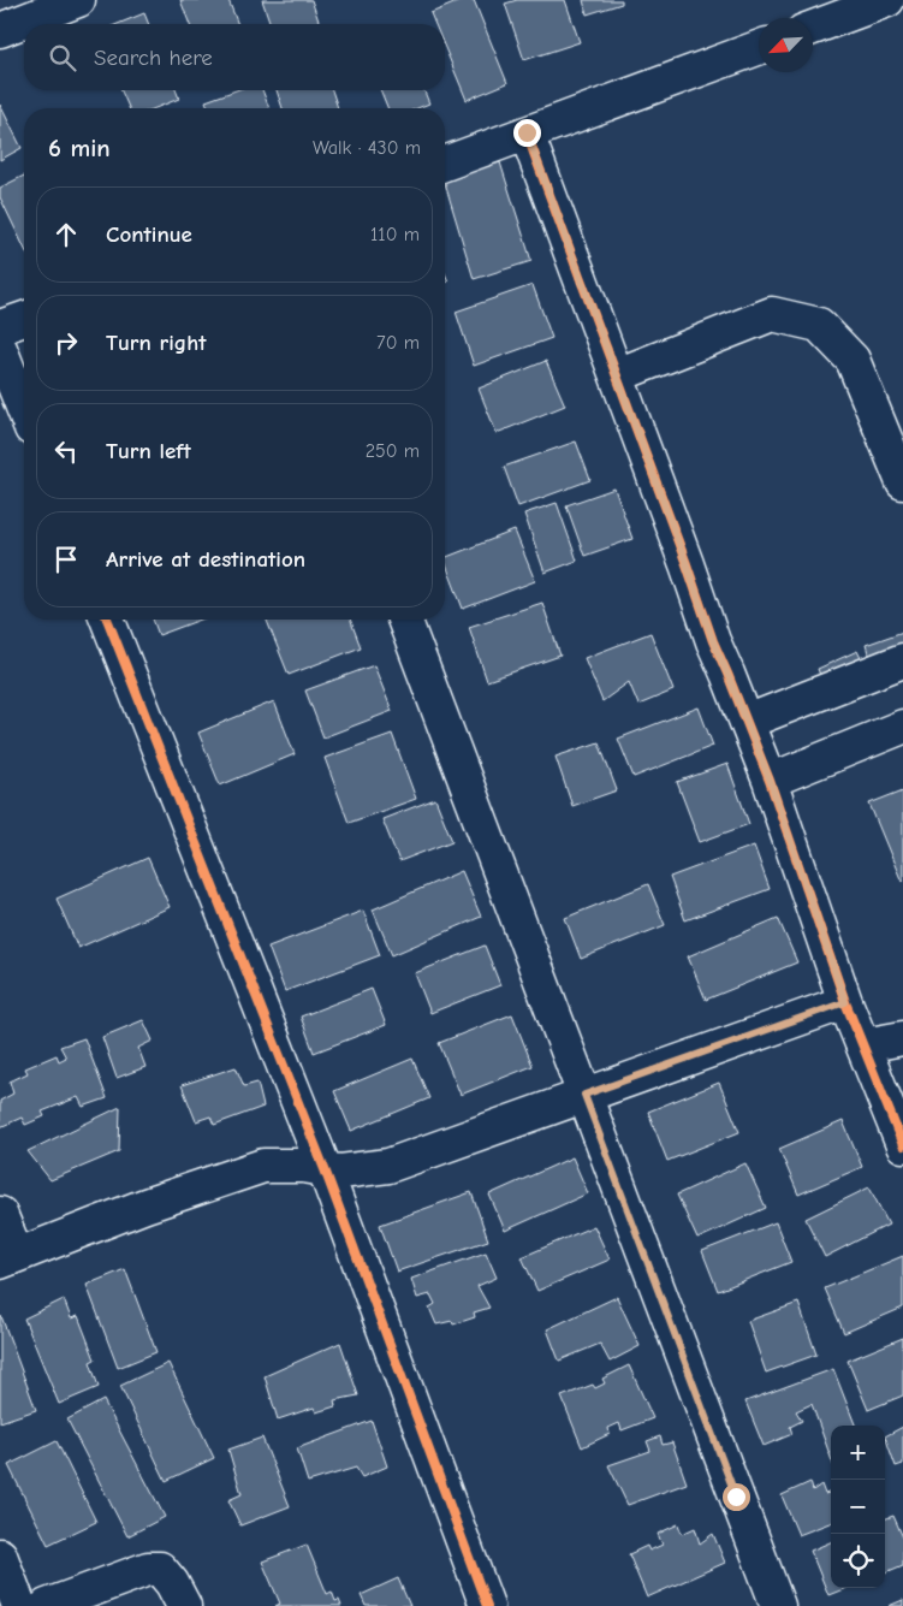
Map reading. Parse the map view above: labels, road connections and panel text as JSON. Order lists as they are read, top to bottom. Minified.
{"north":"bottom left","page":{"search":"Search here","heading":["6 min","Walk · 430 m"],"list":[["Continue","110 m"],["Turn right","70 m"],["Turn left","250 m"],"Arrive at destination"],"map_buttons":["+","−"]}}
